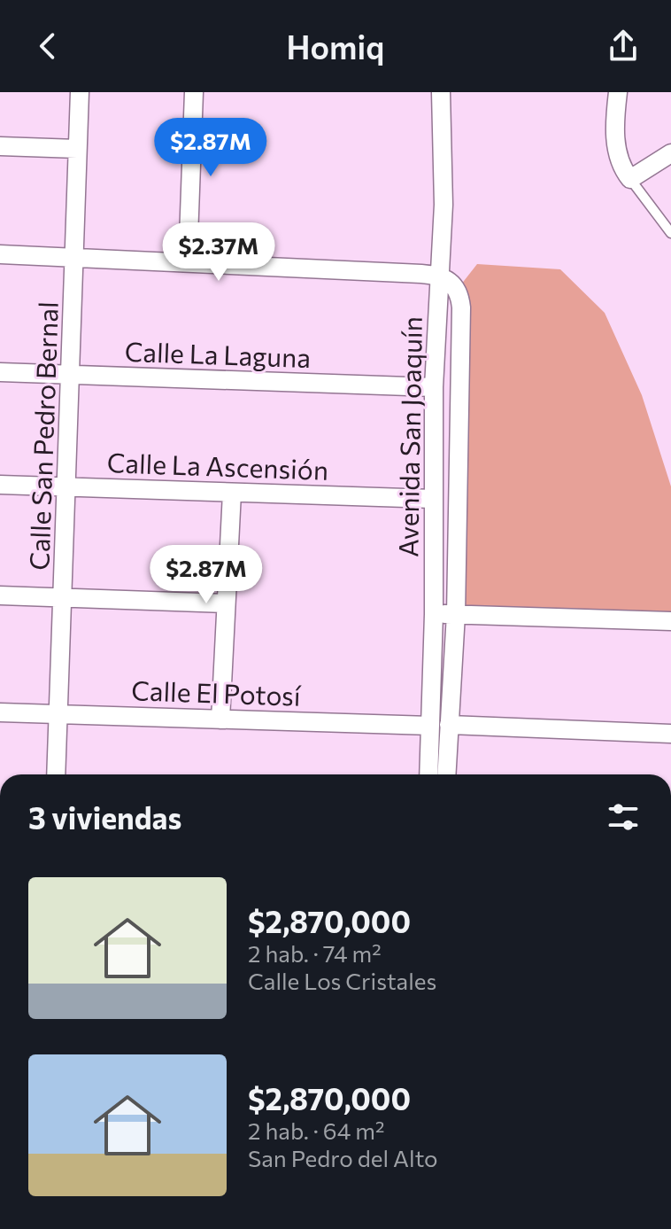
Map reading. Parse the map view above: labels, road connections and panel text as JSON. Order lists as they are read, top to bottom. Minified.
{"streets":{"street":["Calle La Laguna","Calle San Pedro Bernal","Avenida San Joaquín","Calle La Ascensión","Calle El Potosí"]},"crossings":[["Calle La Laguna","Calle San Pedro Bernal"],["Calle La Laguna","Avenida San Joaquín"],["Calle San Pedro Bernal","Calle La Ascensión"],["Calle San Pedro Bernal","Calle El Potosí"],["Avenida San Joaquín","Calle La Ascensión"],["Avenida San Joaquín","Calle El Potosí"]],"page":{"header":"Homiq","price":["$2.87M","$2.37M","$2.87M"],"heading":"3 viviendas","list":[{"name":"$2,870,000","note":"2 hab. · 74 m² · Calle Los Cristales"},{"name":"$2,870,000","note":"2 hab. · 64 m² · San Pedro del Alto"}]}}
